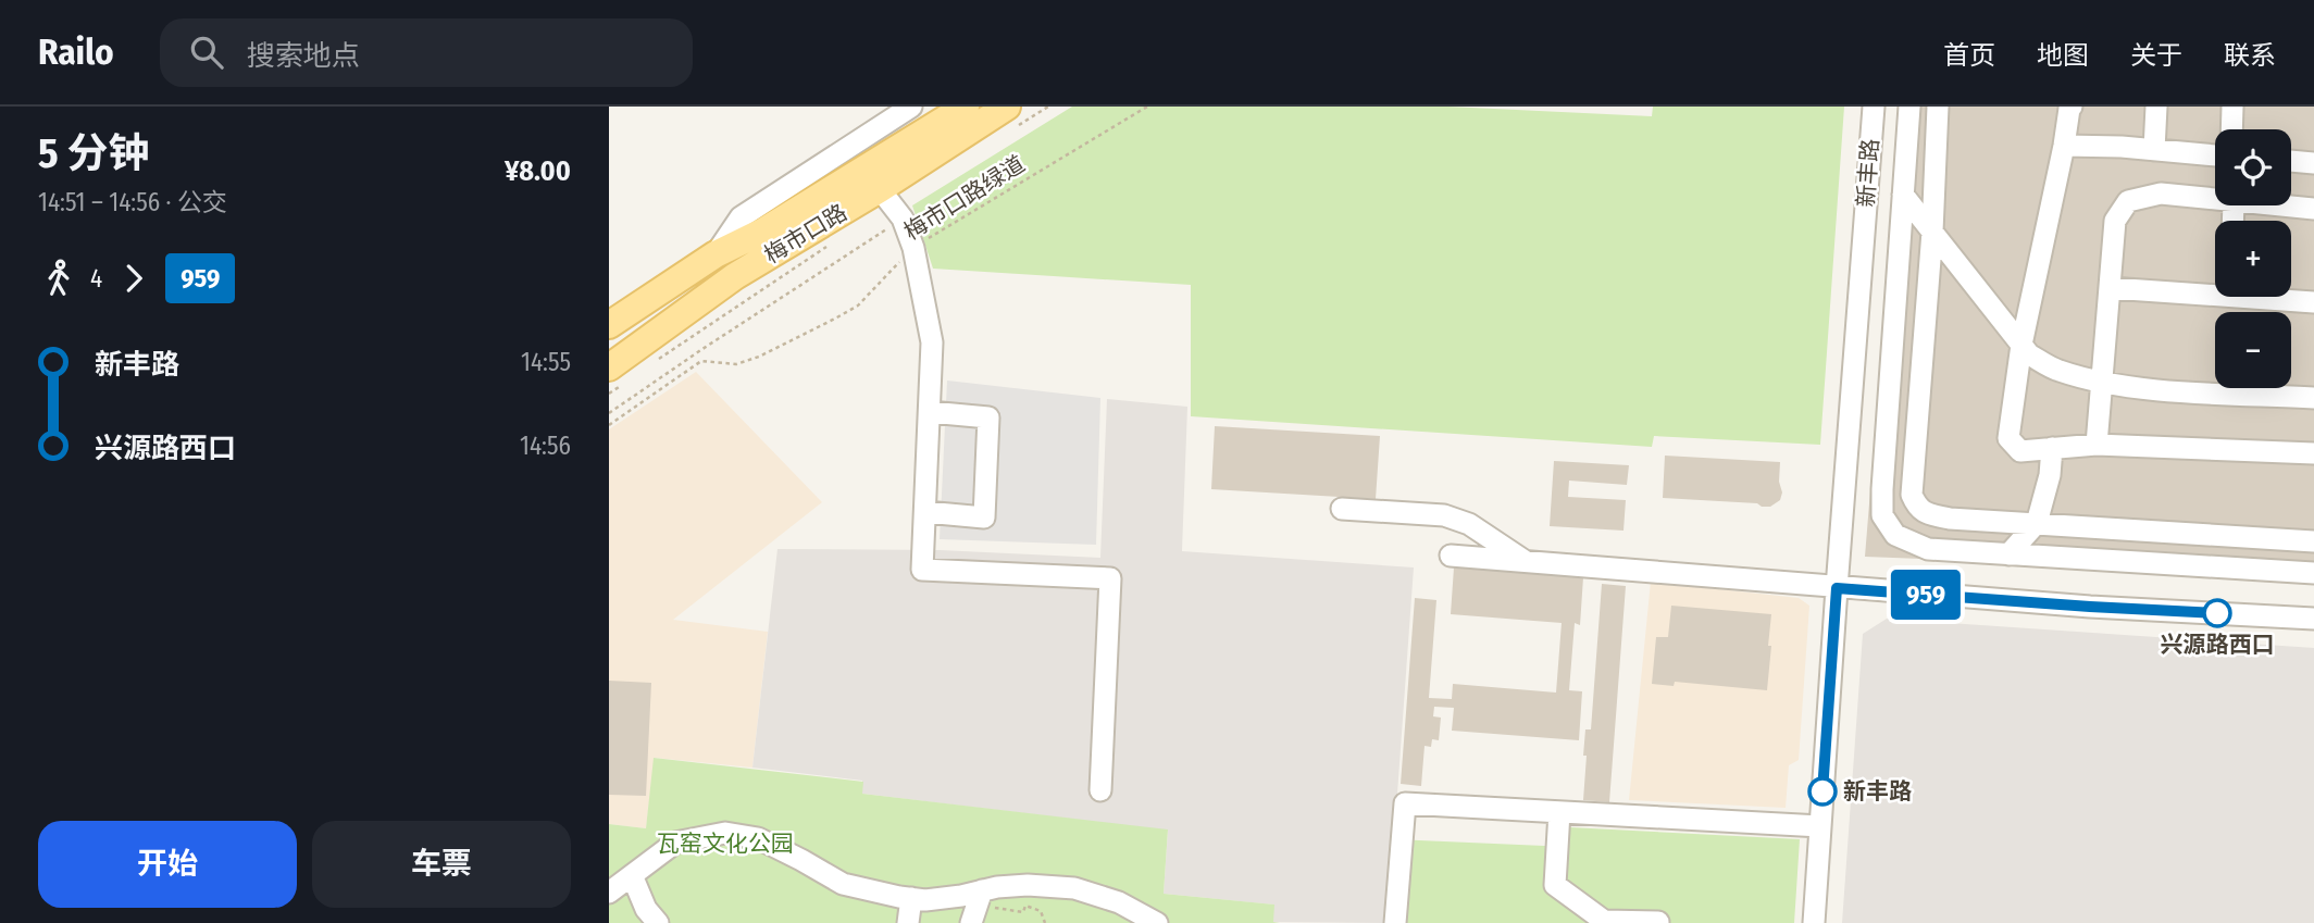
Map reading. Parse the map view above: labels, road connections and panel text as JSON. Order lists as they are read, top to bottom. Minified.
{"streets":{"main road":["梅市口路"],"street":["新丰路"],"path":["梅市口路绿道"]},"parks":["瓦窑文化公园"],"places":["兴源路西口","新丰路"],"lines":["bus line 959"],"page":{"header":"Railo","search":"搜索地点","nav":["首页","地图","关于","联系"],"heading":["5 分钟","14:51 – 14:56 · 公交","¥8.00"],"on_map":"959","map_buttons":["+","−"],"legs":["4","959"],"list":[{"name":"新丰路","value":"14:55"},{"name":"兴源路西口","value":"14:56"}],"buttons":["开始","车票"]}}
